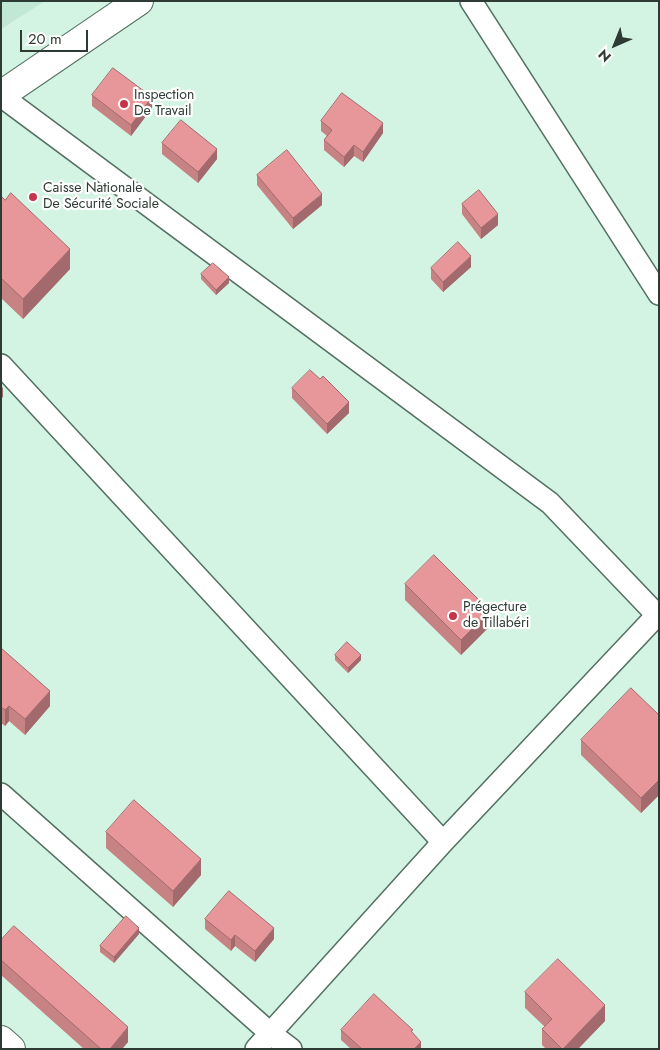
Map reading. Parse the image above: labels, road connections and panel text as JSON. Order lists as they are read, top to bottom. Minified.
{"places":["Inspection De Travail","Caisse Nationale De Sécurité Sociale","Prégecture de Tillabéri"],"scale_bar":"20 m","north":"bottom left"}
